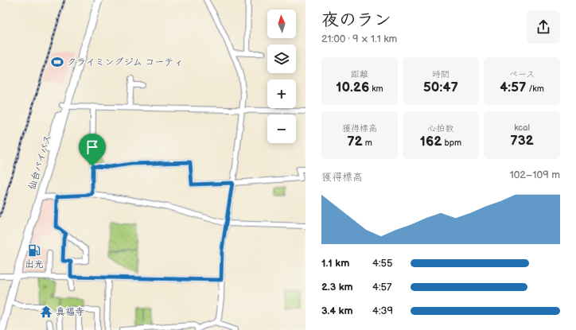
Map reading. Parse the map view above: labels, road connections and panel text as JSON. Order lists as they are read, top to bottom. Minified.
{"streets":{"highway":["仙台バイパス"]},"places":{"sports":["クライミングジム コーティ"],"fuel station":["出光"],"temple":["真福寺"]},"north":"top","page":{"heading":["夜のラン","21:00 · 9 × 1.1 km"],"map_buttons":["+","−"],"stats":[["距離","10.26 km"],["時間","50:47"],["ペース","4:57 /km"],["獲得標高","72 m"],["心拍数","162 bpm"],["kcal","732"]],"chart":["獲得標高","102–109 m"],"list":[{"name":"1.1 km","note":"4:55"},{"name":"2.3 km","note":"4:57"},{"name":"3.4 km","note":"4:39"}]}}
